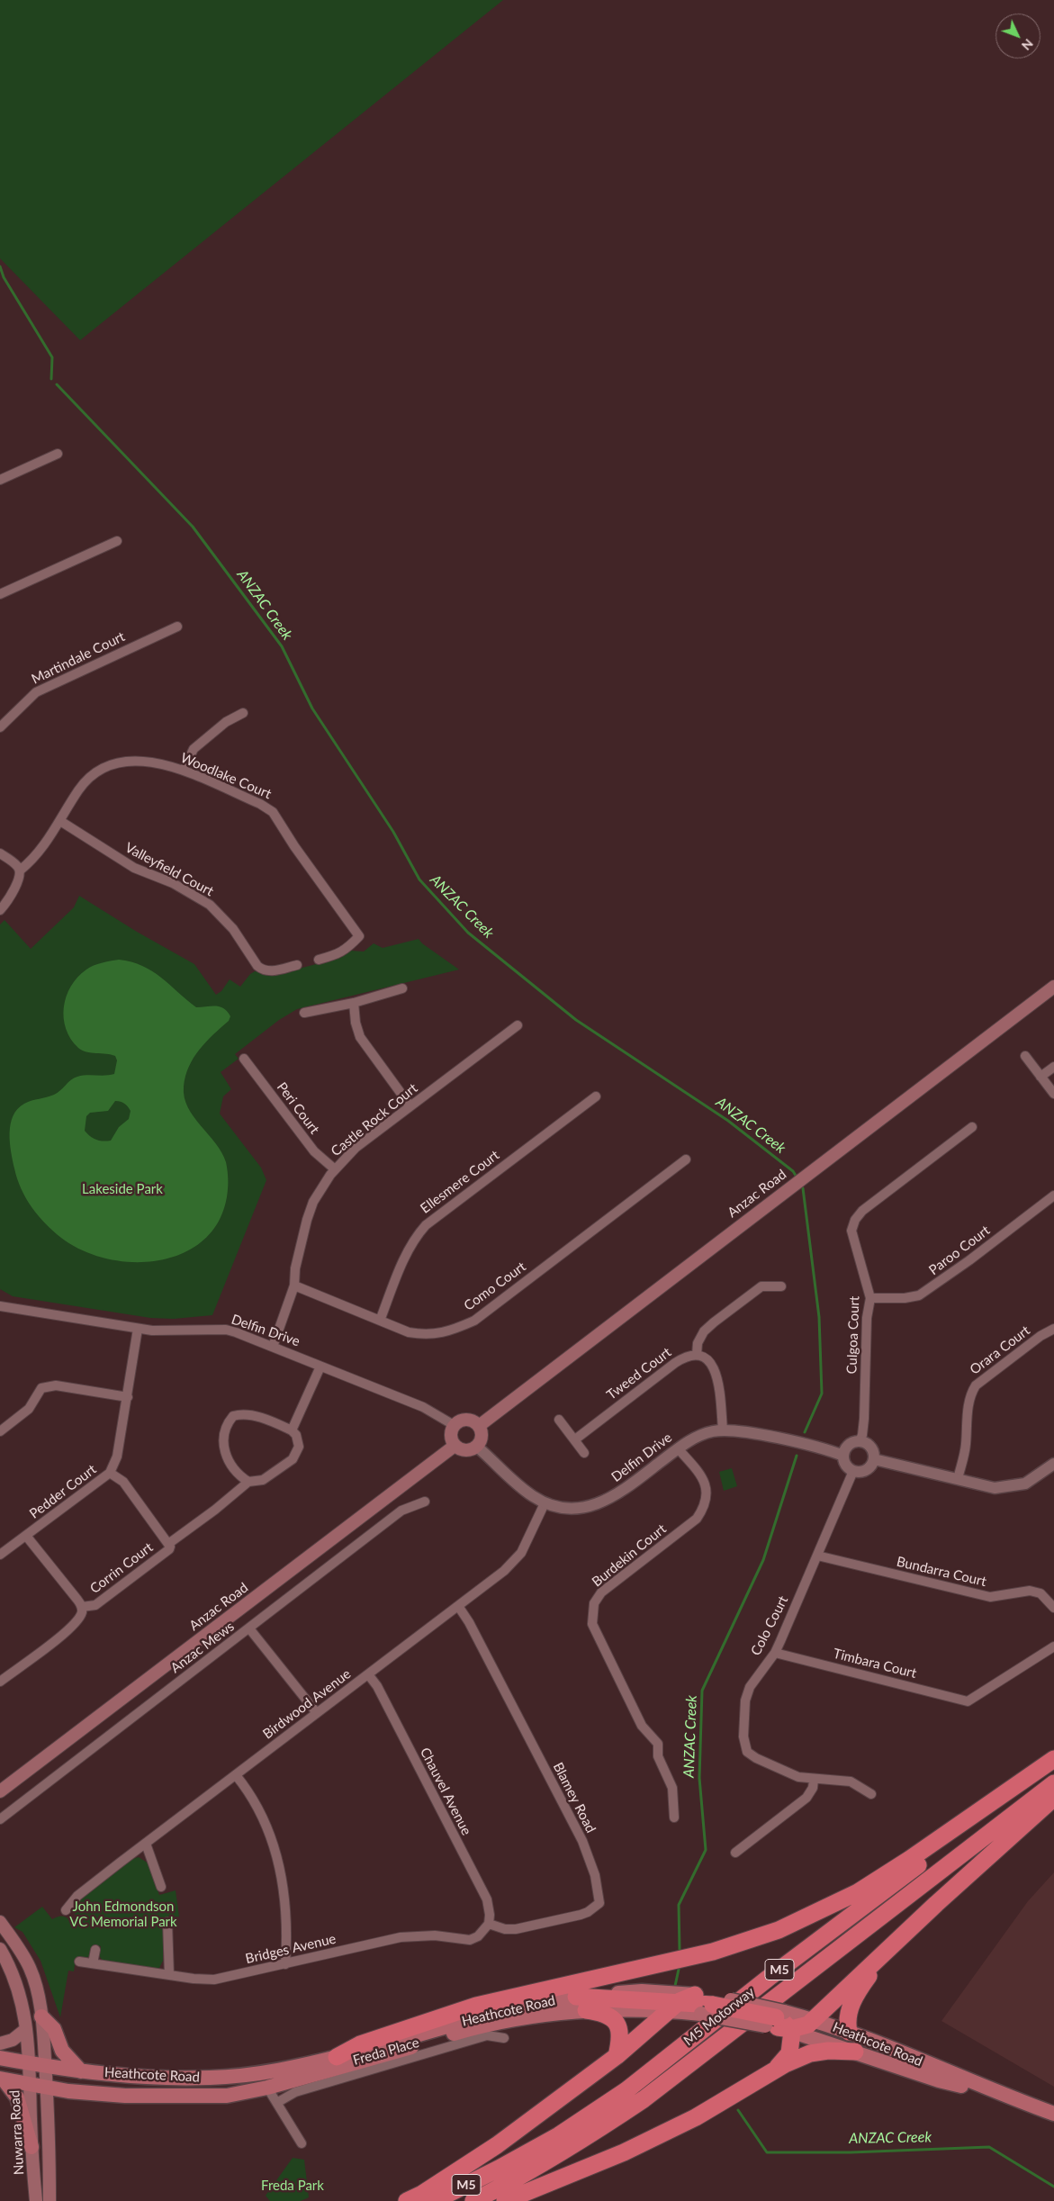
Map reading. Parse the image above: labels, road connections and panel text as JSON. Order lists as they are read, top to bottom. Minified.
{"streets":{"highway":["M5","M5 Motorway"],"main road":["Anzac Road","Heathcote Road","Nuwarra Road"],"street":["Martindale Court","Woodlake Court","Valleyfield Court","Peri Court","Castle Rock Court","Ellesmere Court","Paroo Court","Como Court","Delfin Drive","Culgoa Court","Orara Court","Tweed Court","Pedder Court","Burdekin Court","Corrin Court","Bundarra Court","Colo Court","Anzac Mews","Timbara Court","Birdwood Avenue","Chauvel Avenue","Blamey Road","Bridges Avenue","Freda Place"]},"crossings":[["Woodlake Court","Valleyfield Court"],["Peri Court","Castle Rock Court"],["Castle Rock Court","Como Court"],["Castle Rock Court","Delfin Drive"],["Ellesmere Court","Como Court"],["Anzac Road","Delfin Drive"],["Paroo Court","Culgoa Court"],["Delfin Drive","Culgoa Court"],["Delfin Drive","Pedder Court"],["Delfin Drive","Burdekin Court"],["Delfin Drive","Colo Court"],["Delfin Drive","Birdwood Avenue"],["Culgoa Court","Colo Court"],["Pedder Court","Corrin Court"],["Bundarra Court","Colo Court"],["Colo Court","Timbara Court"],["Birdwood Avenue","Chauvel Avenue"],["Birdwood Avenue","Blamey Road"],["Chauvel Avenue","Blamey Road"],["Chauvel Avenue","Bridges Avenue"],["Blamey Road","Bridges Avenue"],["Heathcote Road","Nuwarra Road"]],"water":["ANZAC Creek"],"parks":["Lakeside Park","John Edmondson VC Memorial Park","Freda Park"],"north":"bottom right"}
